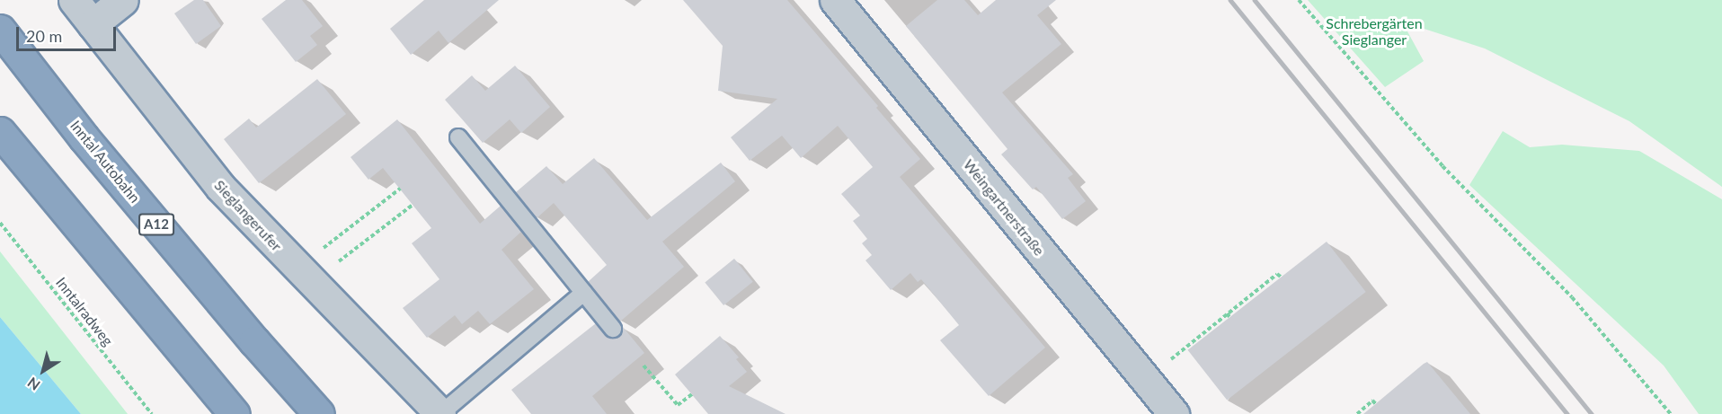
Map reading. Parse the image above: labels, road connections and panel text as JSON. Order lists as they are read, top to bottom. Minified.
{"streets":{"highway":["Inntal Autobahn","A12"],"street":["Weingartnerstraße","Sieglangerufer"],"path":["Inntalradweg"]},"parks":["Schrebergärten Sieglanger"],"scale_bar":"20 m","north":"bottom left"}
